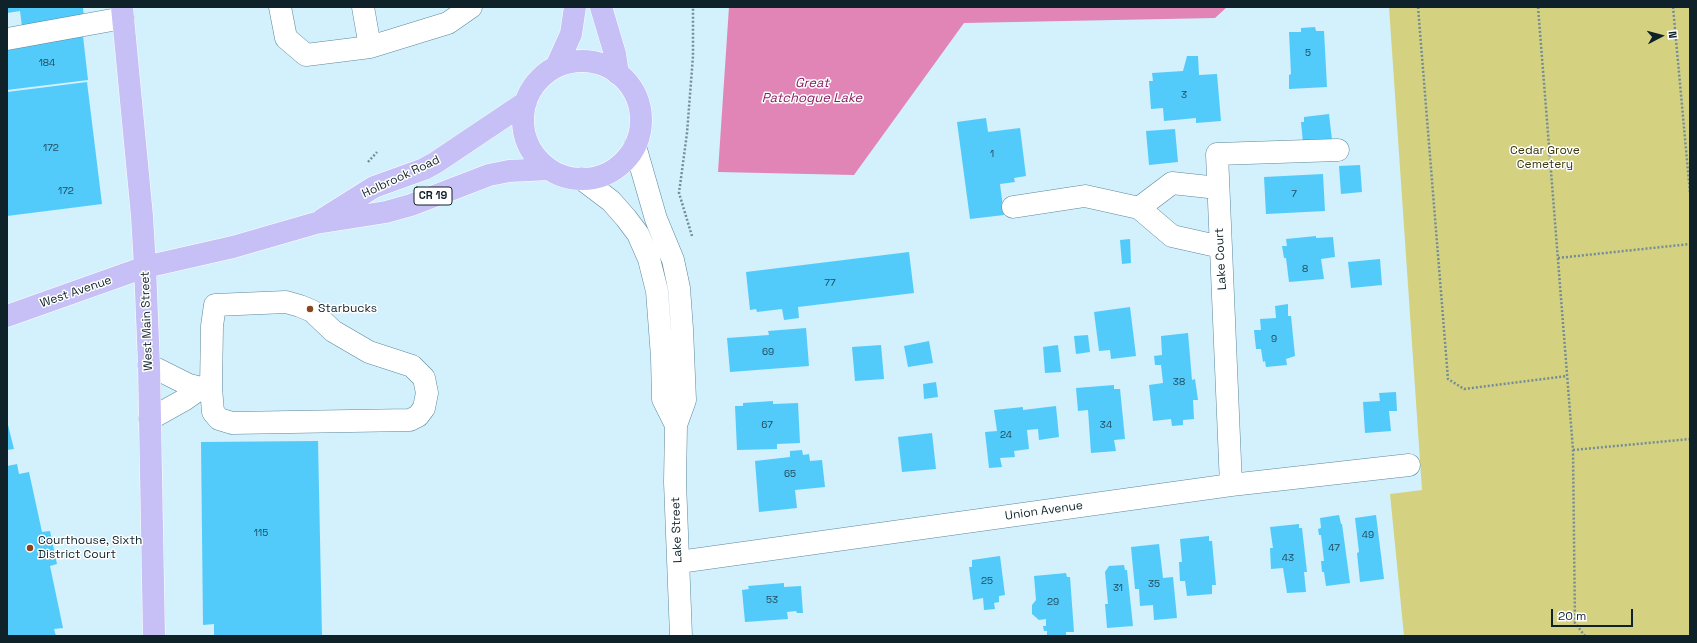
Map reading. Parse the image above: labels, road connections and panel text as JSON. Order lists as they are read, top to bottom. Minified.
{"streets":{"main road":["Holbrook Road","CR 19","West Avenue","West Main Street"],"street":["Lake Court","Union Avenue","Lake Street"]},"crossings":[["Holbrook Road","West Avenue"],["Holbrook Road","West Main Street"],["Lake Court","Union Avenue"],["West Avenue","West Main Street"],["Union Avenue","Lake Street"]],"water":["Great Patchogue Lake"],"parks":["Cedar Grove Cemetery"],"places":["Starbucks","Courthouse, Sixth District Court"],"house_numbers":["5","184","3","172","1","172","7","8","77","9","69","38","67","34","24","65","115","49","47","43","25","35","31","53","29"],"scale_bar":"20 m","north":"right"}
